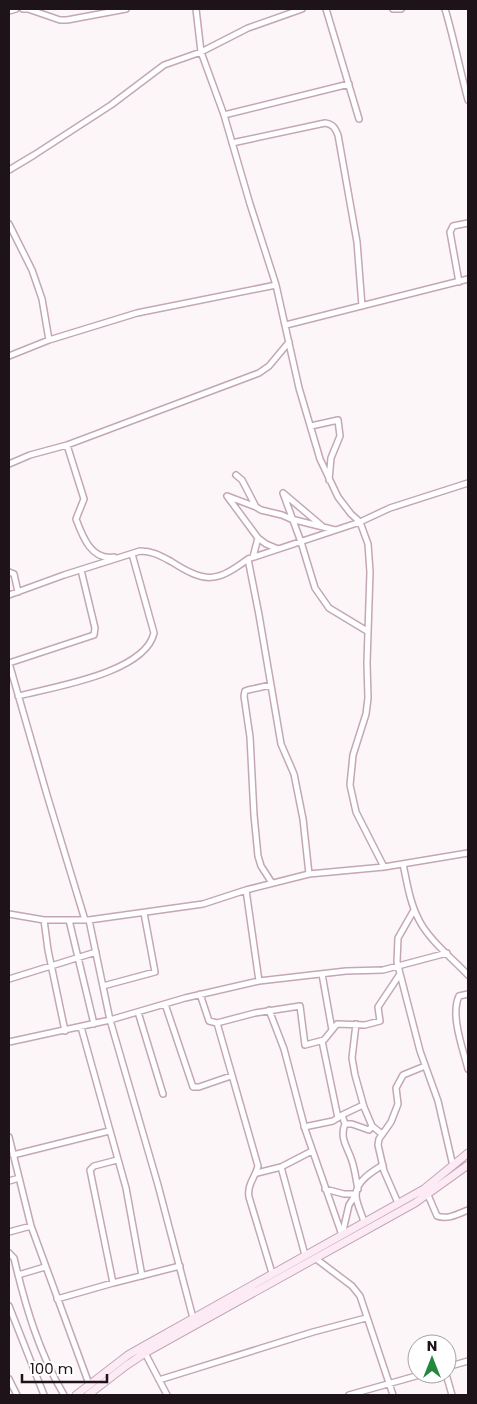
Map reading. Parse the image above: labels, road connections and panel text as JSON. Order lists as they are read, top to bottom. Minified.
{"scale_bar":"100 m","north":"top"}
